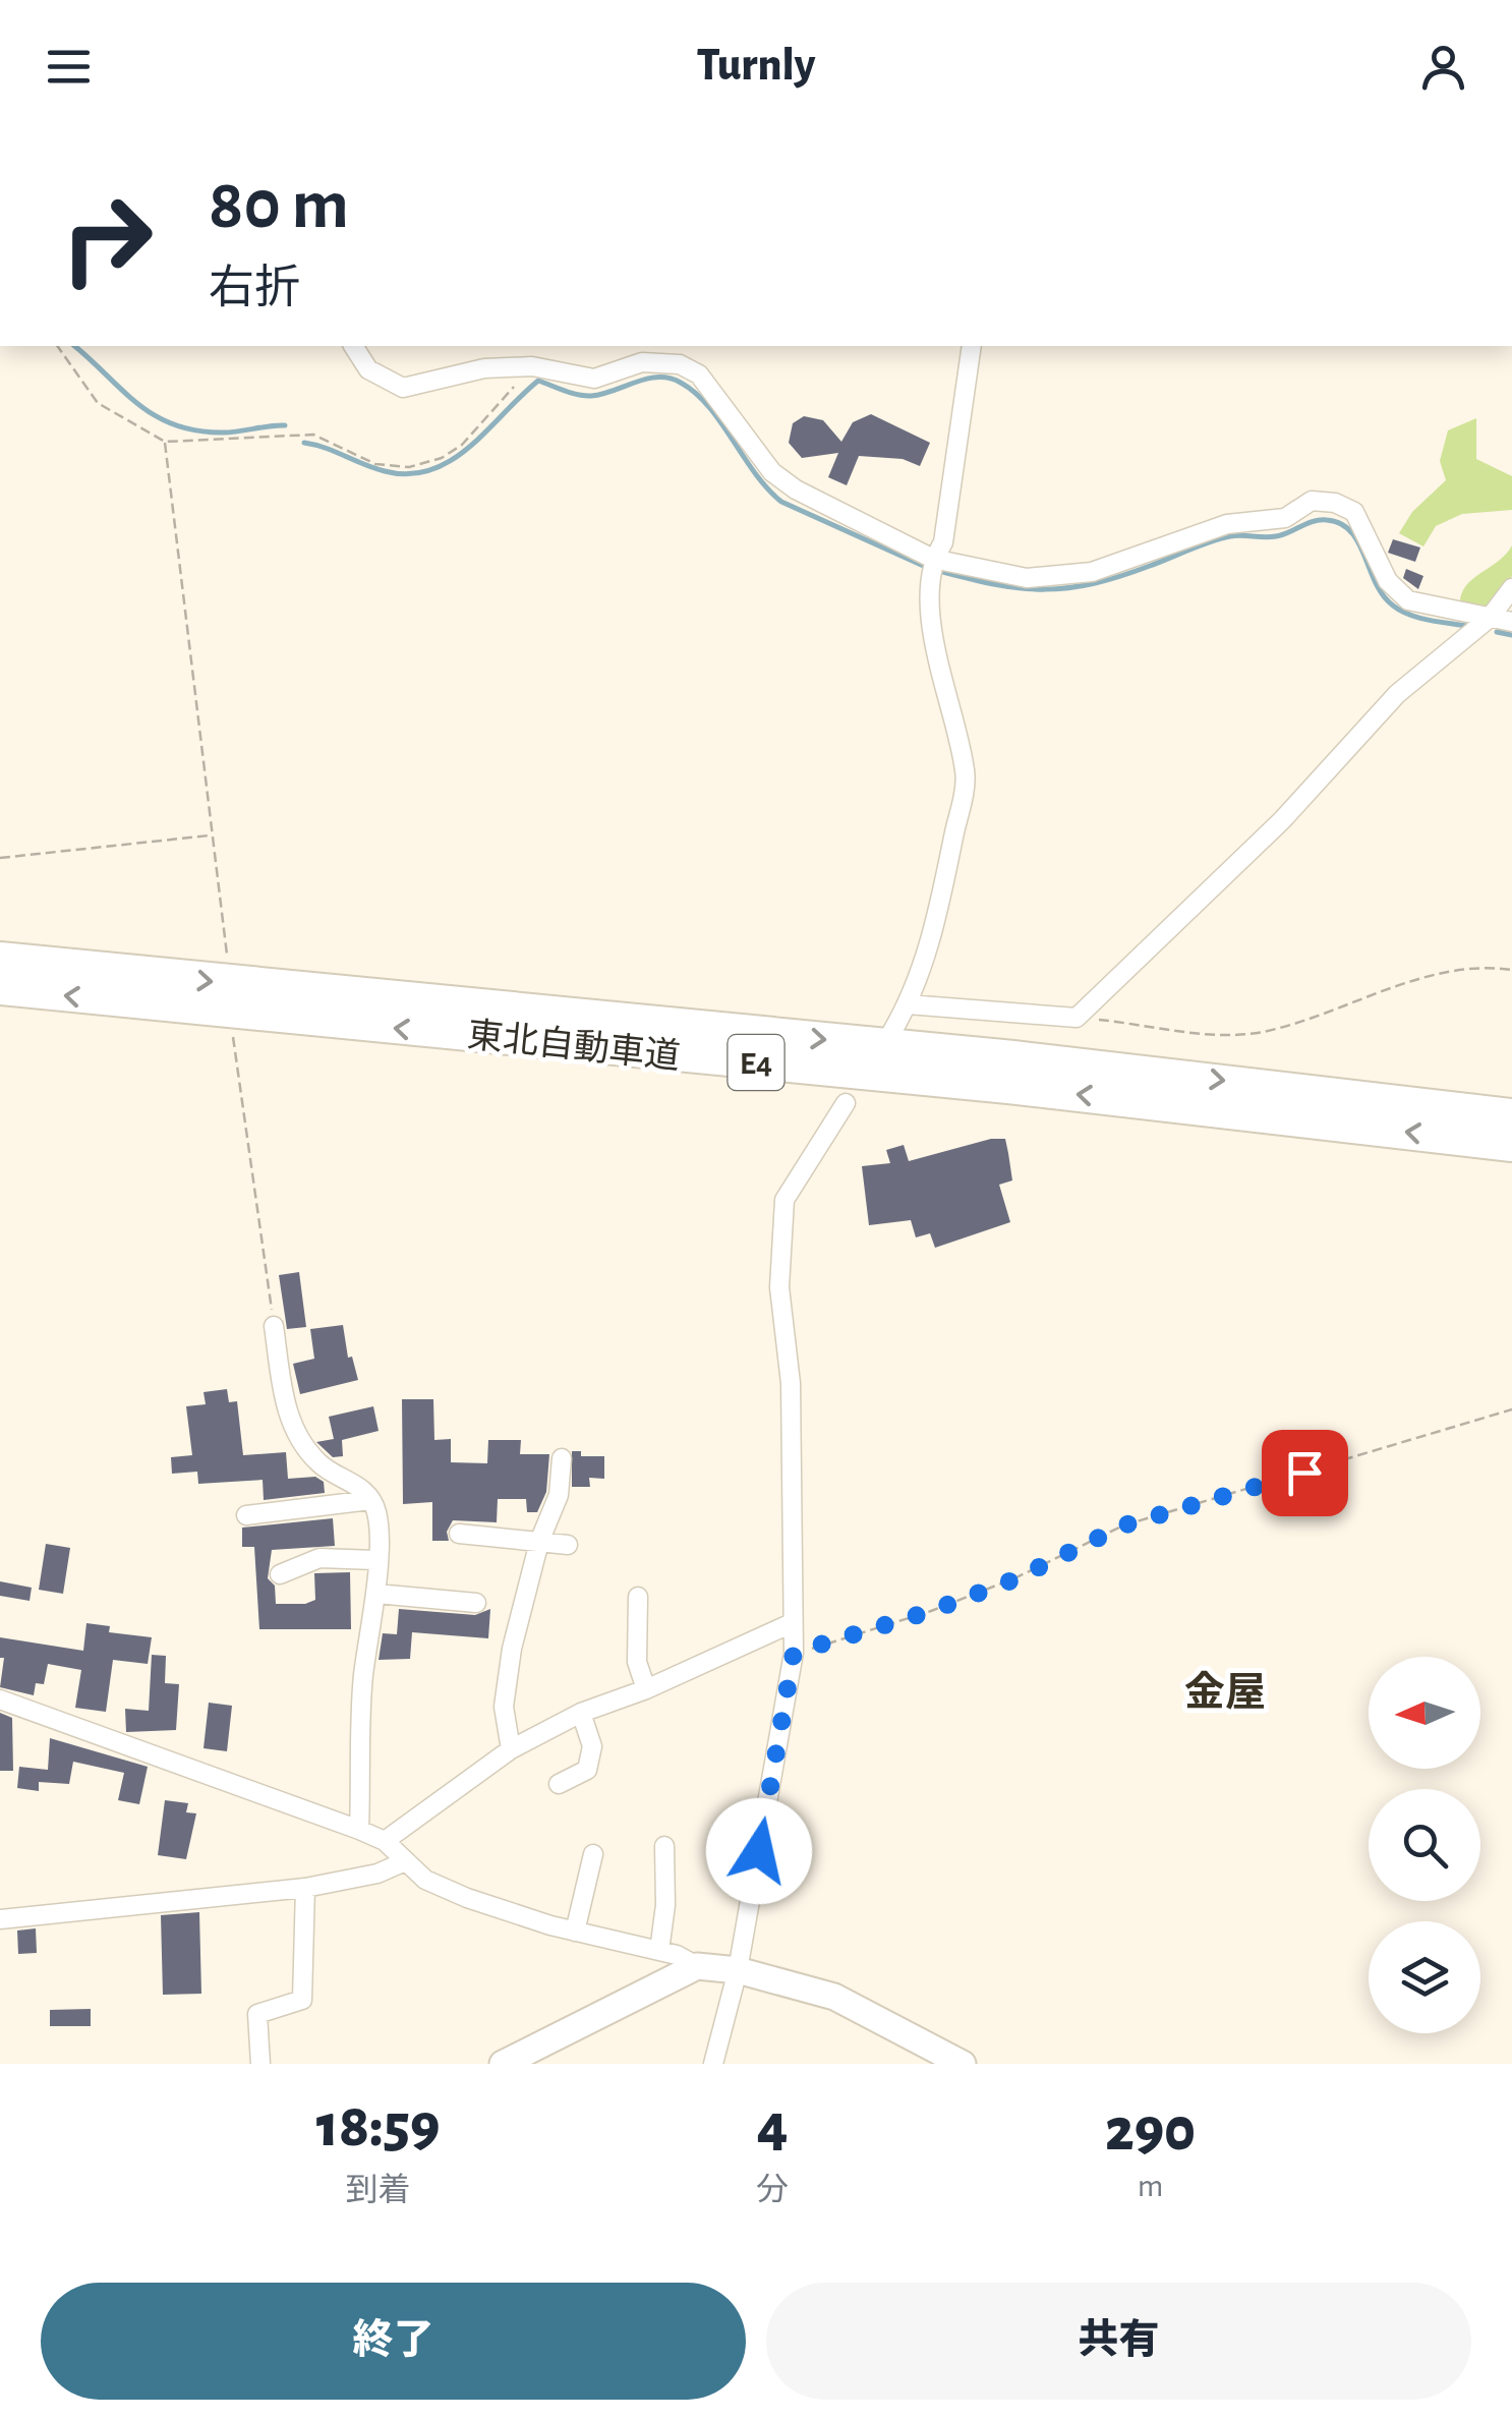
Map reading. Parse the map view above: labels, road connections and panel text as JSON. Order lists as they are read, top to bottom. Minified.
{"streets":{"highway":["東北自動車道","E4"]},"districts":["金屋"],"north":"left","page":{"header":"Turnly","turn":["80 m","右折"],"eta":["18:59","到着","4","分","290","m"],"buttons":["終了","共有"]}}
